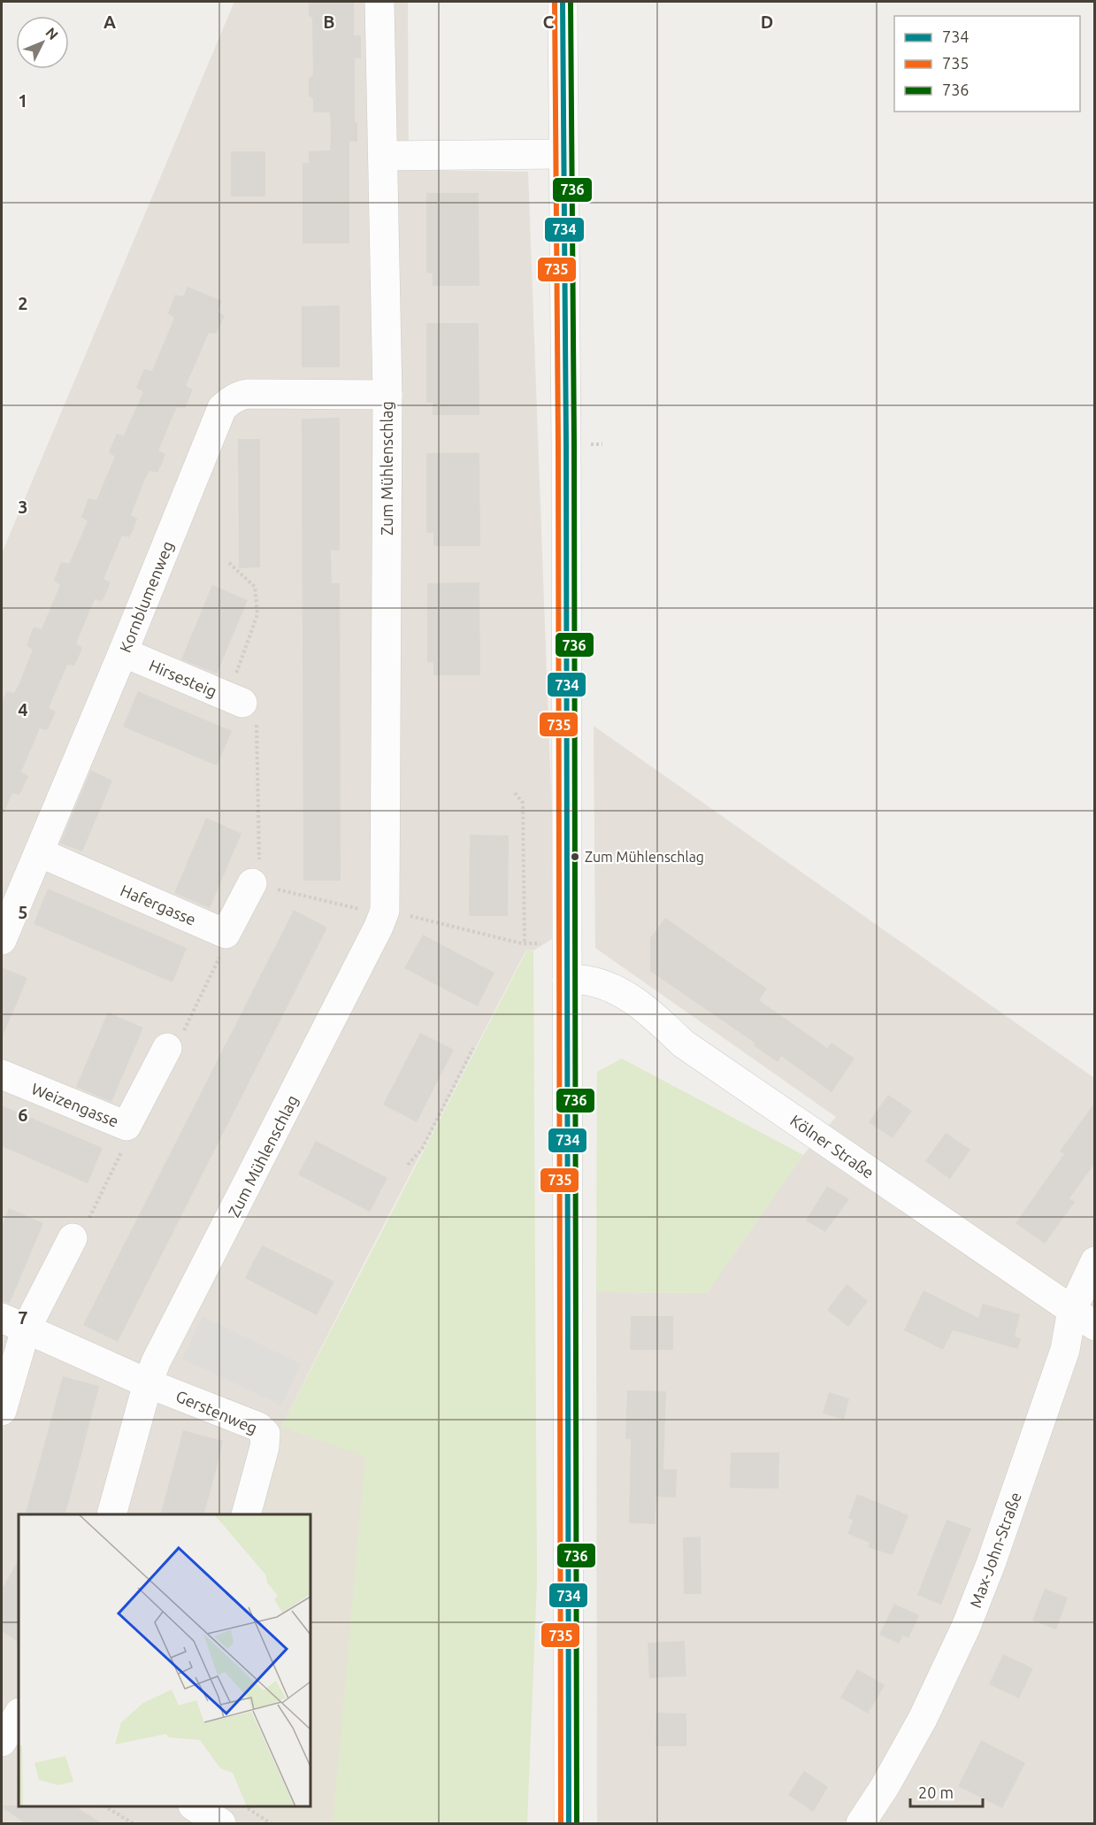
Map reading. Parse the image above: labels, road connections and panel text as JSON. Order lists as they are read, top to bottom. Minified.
{"streets":{"street":["Zum Mühlenschlag","Kornblumenweg","Hirsesteig","Hafergasse","Weizengasse","Kölner Straße","Gerstenweg","Max-John-Straße"]},"crossings":[["Zum Mühlenschlag","Kornblumenweg"],["Zum Mühlenschlag","Gerstenweg"],["Kornblumenweg","Hirsesteig"],["Kornblumenweg","Hafergasse"],["Kölner Straße","Max-John-Straße"]],"places":["Zum Mühlenschlag"],"lines":["transit line 734","transit line 735","transit line 736"],"legend":["734","735","736"],"scale_bar":"20 m","north":"top right","grid":{"columns":["A","B","C","D"],"rows":["1","2","3","4","5","6","7"]}}
